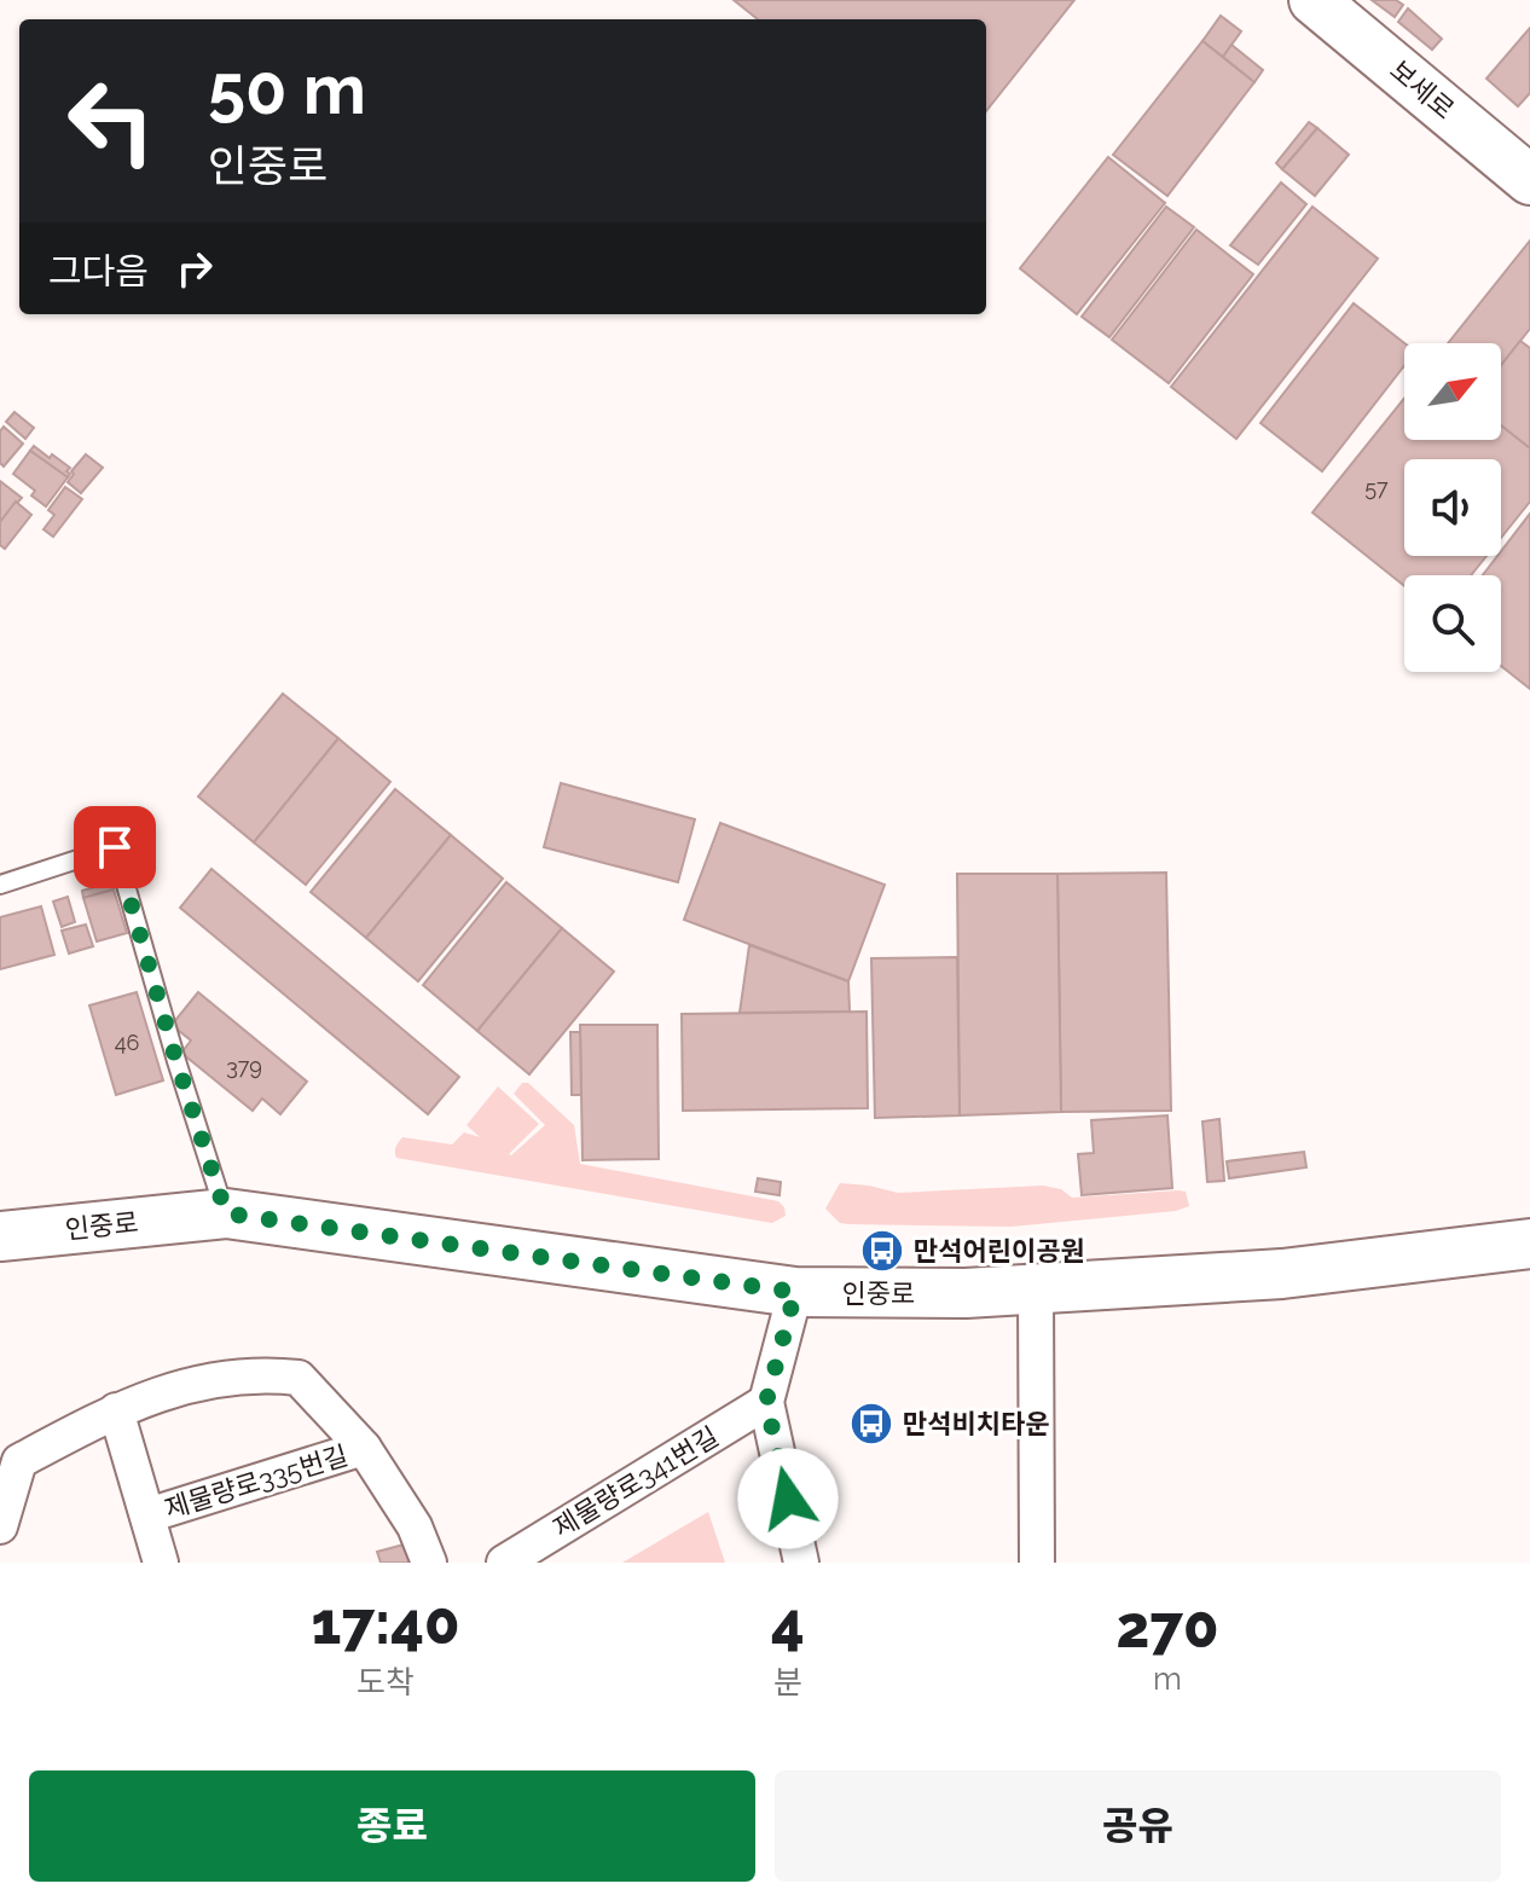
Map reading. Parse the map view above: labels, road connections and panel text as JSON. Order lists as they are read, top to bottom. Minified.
{"streets":{"main road":["보세로","인중로"],"street":["제물량로335번길","제물량로341번길"]},"places":{"bus stop":["만석어린이공원","만석비치타운"]},"house_numbers":["57","46","379"],"north":"top right","page":{"turn":["50 m","인중로"],"then":"그다음","eta":["17:40","도착","4","분","270","m"],"buttons":["종료","공유"]}}
